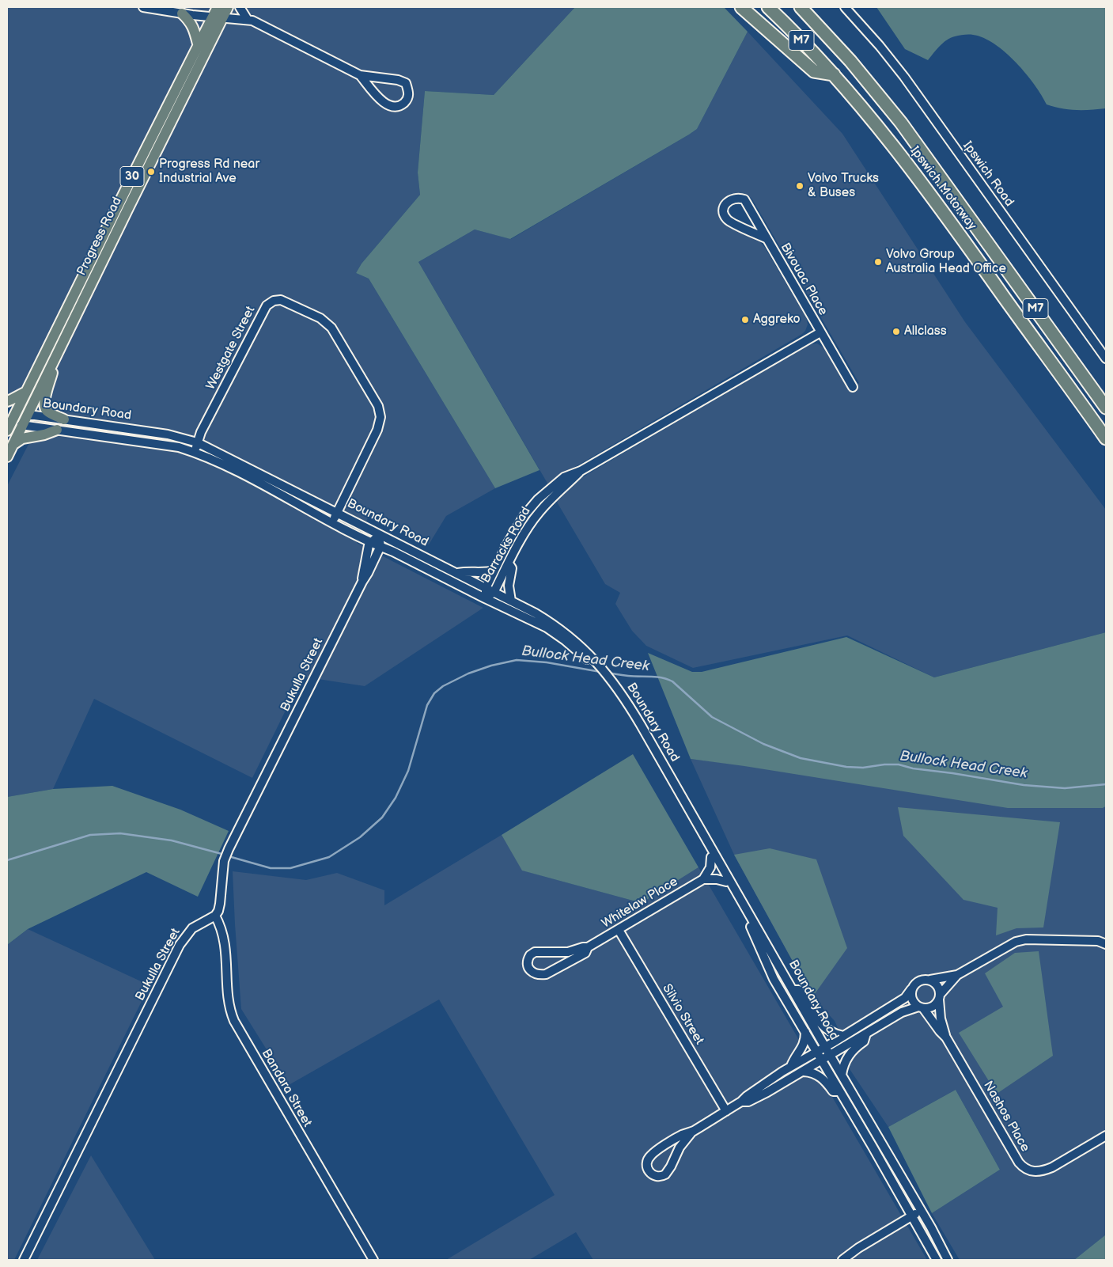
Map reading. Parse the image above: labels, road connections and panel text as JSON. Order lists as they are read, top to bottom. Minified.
{"streets":{"highway":["M7","Ipswich Motorway"],"main road":["30","Progress Road","Boundary Road"],"street":["Ipswich Road","Bivouac Place","Westgate Street","Barracks Road","Bukulla Street","Whitelaw Place","Silvio Street","Bandara Street","Nashos Place"]},"crossings":[["Progress Road","Boundary Road"],["Bivouac Place","Barracks Road"],["Westgate Street","Boundary Road"],["Boundary Road","Barracks Road"],["Boundary Road","Bukulla Street"],["Bukulla Street","Bandara Street"],["Whitelaw Place","Silvio Street"]],"water":["Bullock Head Creek"],"places":["Progress Rd near Industrial Ave","Volvo Trucks & Buses","Volvo Group Australia Head Office","Aggreko","Allclass"]}
